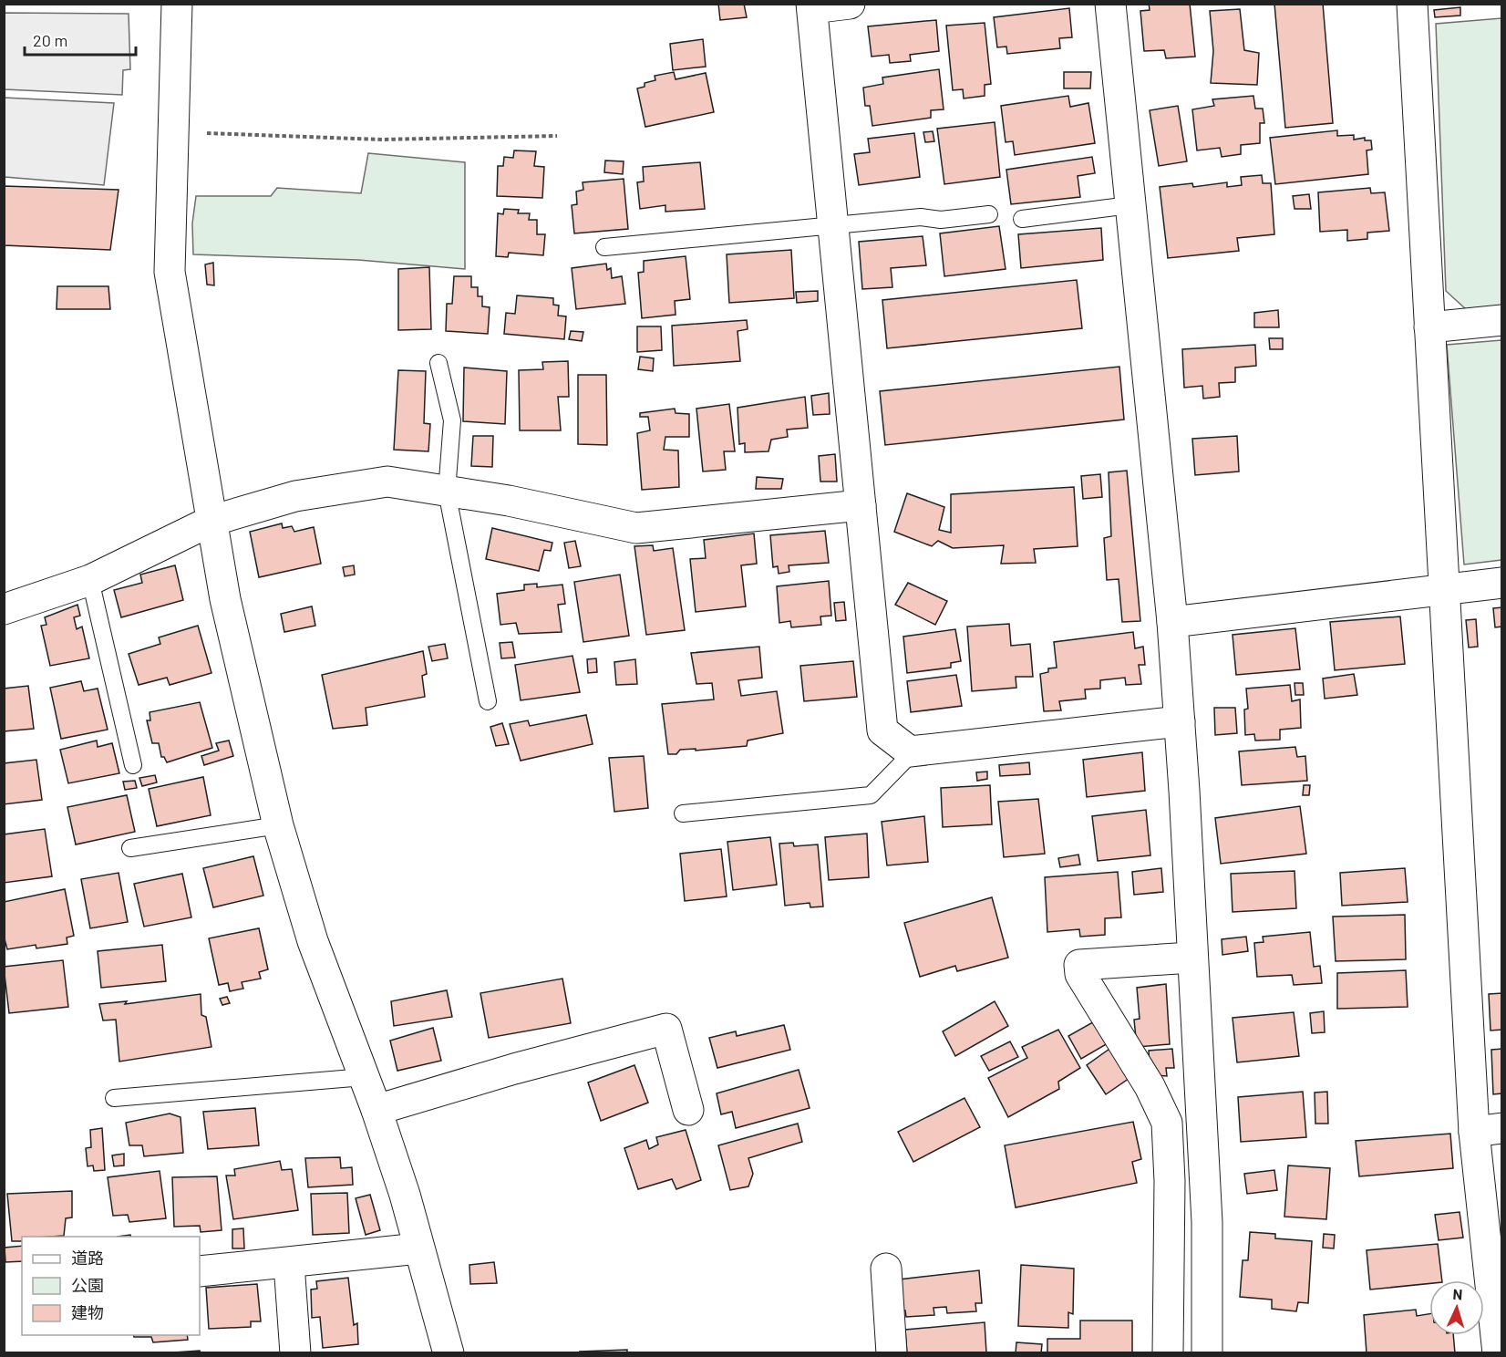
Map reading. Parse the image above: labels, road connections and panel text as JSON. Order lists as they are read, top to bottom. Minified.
{"legend":["道路","公園","建物"],"scale_bar":"20 m","north":"top"}
